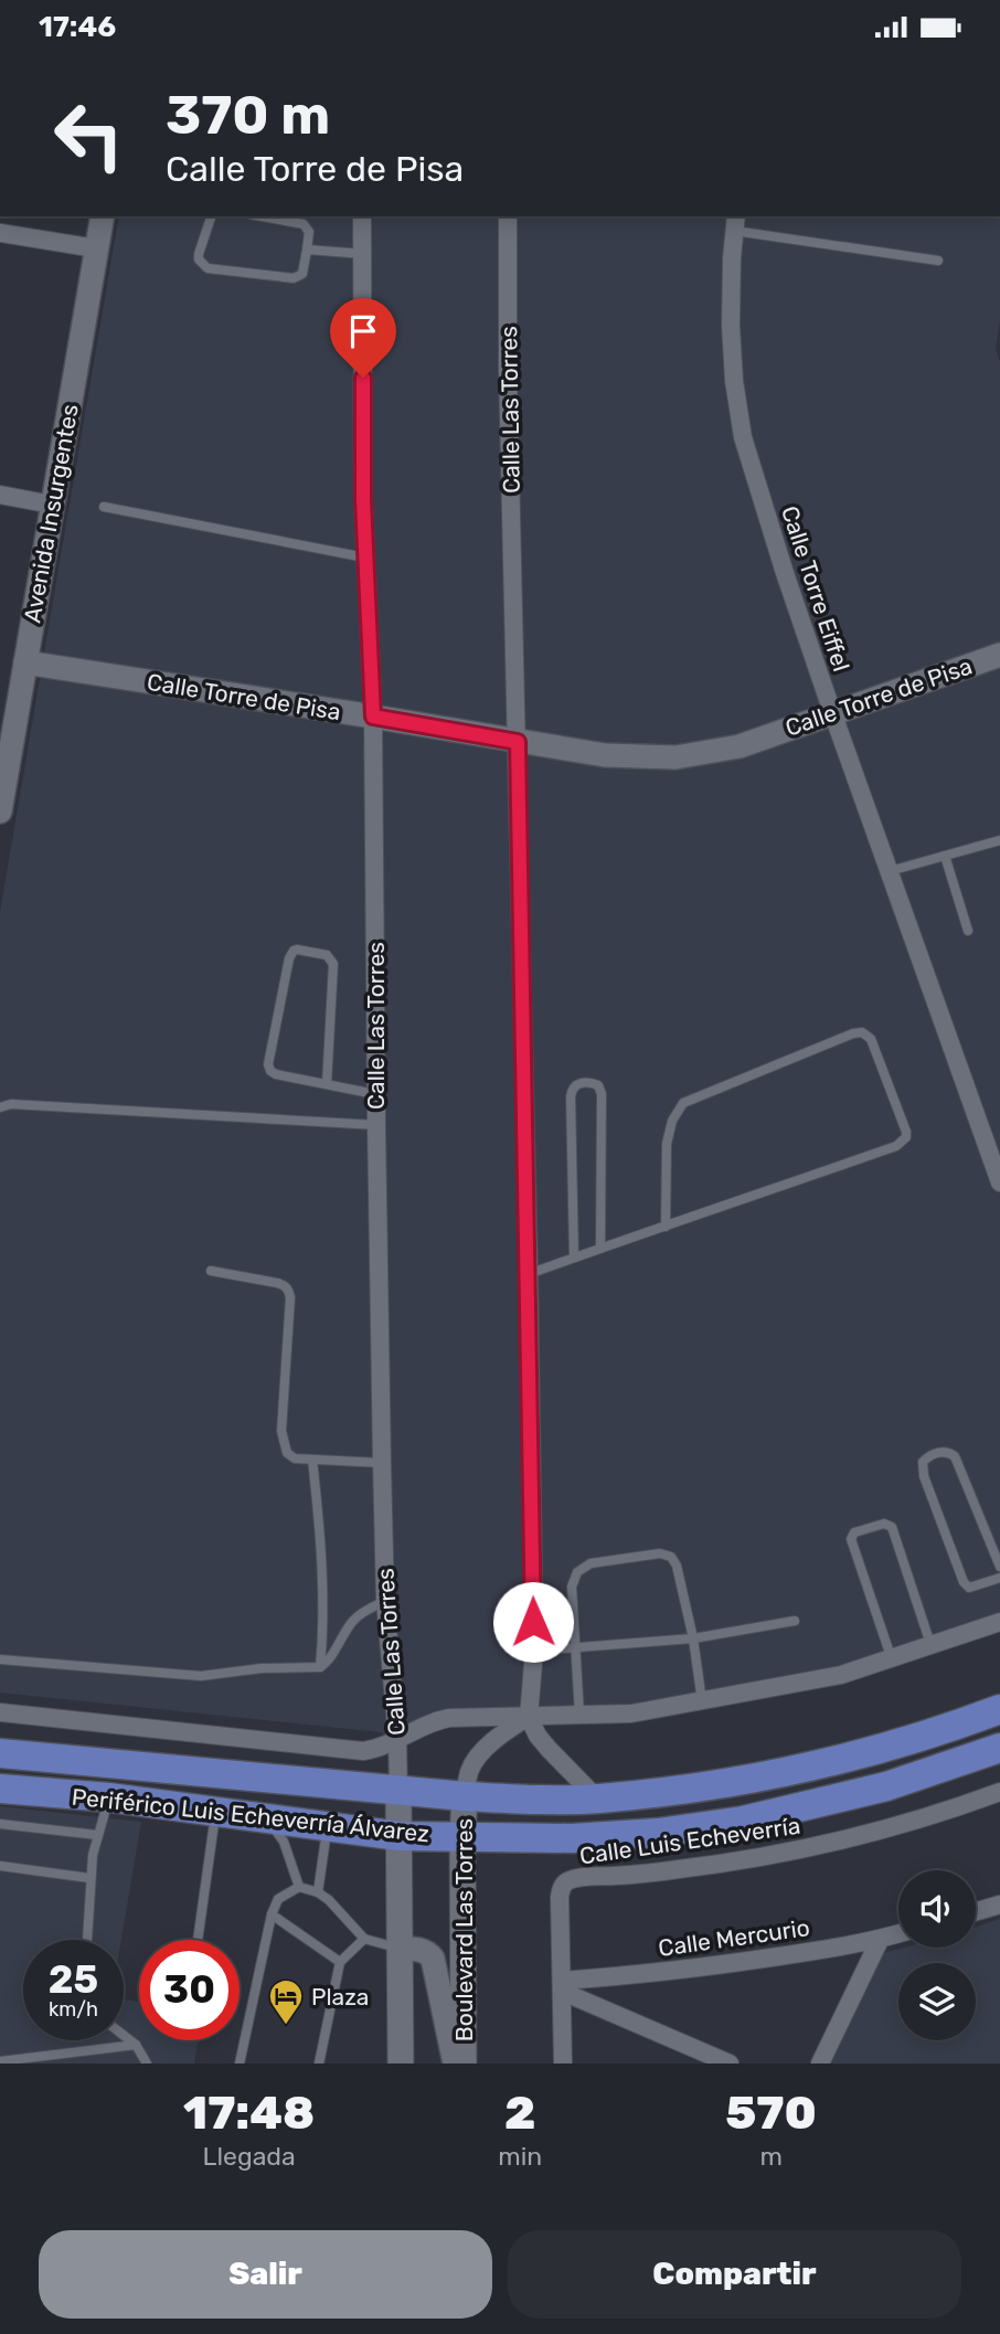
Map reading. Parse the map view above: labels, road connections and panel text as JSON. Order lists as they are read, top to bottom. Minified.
{"streets":{"highway":["Periférico Luis Echeverría Álvarez"],"main road":["Calle Las Torres","Boulevard Las Torres"],"street":["Avenida Insurgentes","Calle Torre Eiffel","Calle Torre de Pisa","Calle Luis Echeverría","Calle Mercurio"]},"crossings":[["Calle Las Torres","Calle Torre de Pisa"],["Calle Las Torres","Periférico Luis Echeverría Álvarez"],["Avenida Insurgentes","Calle Torre de Pisa"],["Calle Torre Eiffel","Calle Torre de Pisa"],["Periférico Luis Echeverría Álvarez","Boulevard Las Torres"],["Calle Luis Echeverría","Calle Mercurio"]],"places":{"hotel":["Plaza"]},"page":{"status":"17:46","turn":["370 m","Calle Torre de Pisa"],"speed":"25 km/h","limit":"30","eta":["17:48","Llegada","2","min","570","m"],"buttons":["Salir","Compartir"]}}
